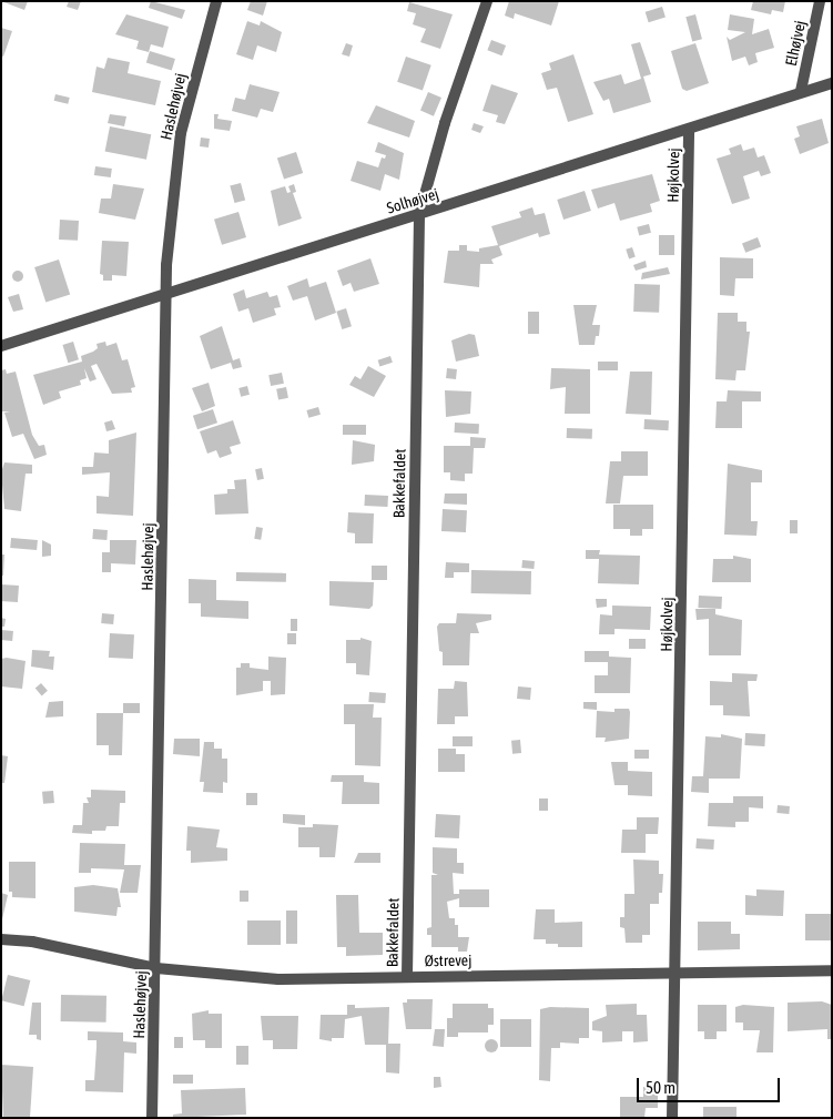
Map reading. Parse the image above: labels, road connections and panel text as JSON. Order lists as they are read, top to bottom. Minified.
{"streets":{"street":["Elhøjvej","Haslehøjvej","Højkolvej","Solhøjvej","Bakkefaldet","Østrevej"]},"crossings":[["Elhøjvej","Solhøjvej"],["Haslehøjvej","Solhøjvej"],["Haslehøjvej","Østrevej"],["Højkolvej","Solhøjvej"],["Højkolvej","Østrevej"],["Solhøjvej","Bakkefaldet"],["Bakkefaldet","Østrevej"]],"scale_bar":"50 m"}
